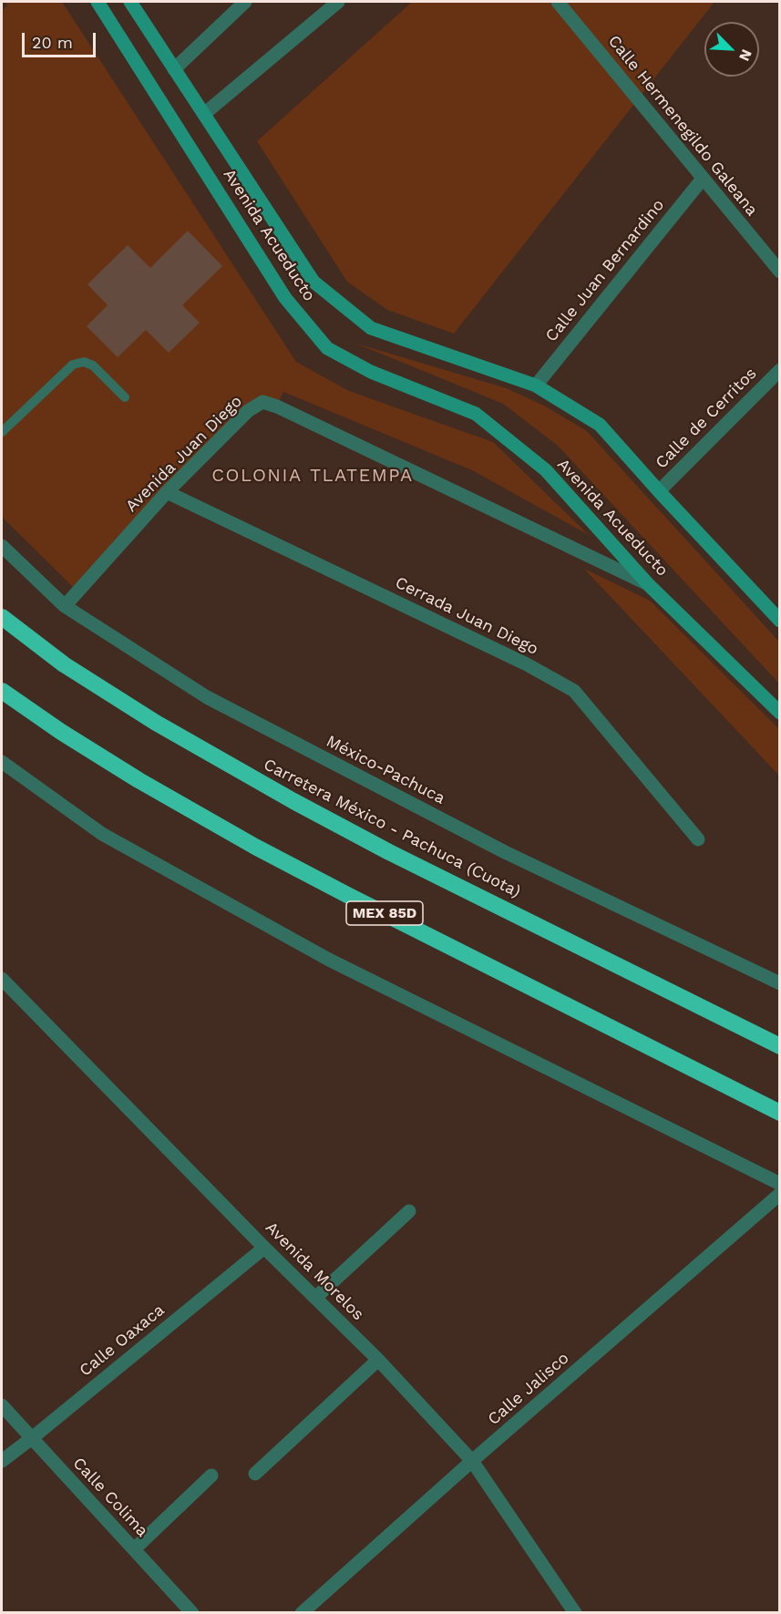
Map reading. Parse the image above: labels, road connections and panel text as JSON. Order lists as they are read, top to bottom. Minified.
{"streets":{"highway":["Carretera México - Pachuca (Cuota)","MEX 85D"],"street":["Calle Hermenegildo Galeana","Avenida Acueducto","Calle Juan Bernardino","Calle de Cerritos","Avenida Juan Diego","Cerrada Juan Diego","México-Pachuca","Avenida Morelos","Calle Oaxaca","Calle Jalisco","Calle Colima"]},"crossings":[["Calle Hermenegildo Galeana","Calle Juan Bernardino"],["Avenida Acueducto","Calle Juan Bernardino"],["Avenida Acueducto","Calle de Cerritos"],["Avenida Acueducto","Avenida Juan Diego"],["Avenida Juan Diego","Cerrada Juan Diego"],["Avenida Juan Diego","México-Pachuca"],["Avenida Morelos","Calle Oaxaca"],["Avenida Morelos","Calle Jalisco"],["Calle Oaxaca","Calle Colima"]],"districts":["COLONIA TLATEMPA"],"scale_bar":"20 m","north":"bottom right"}
